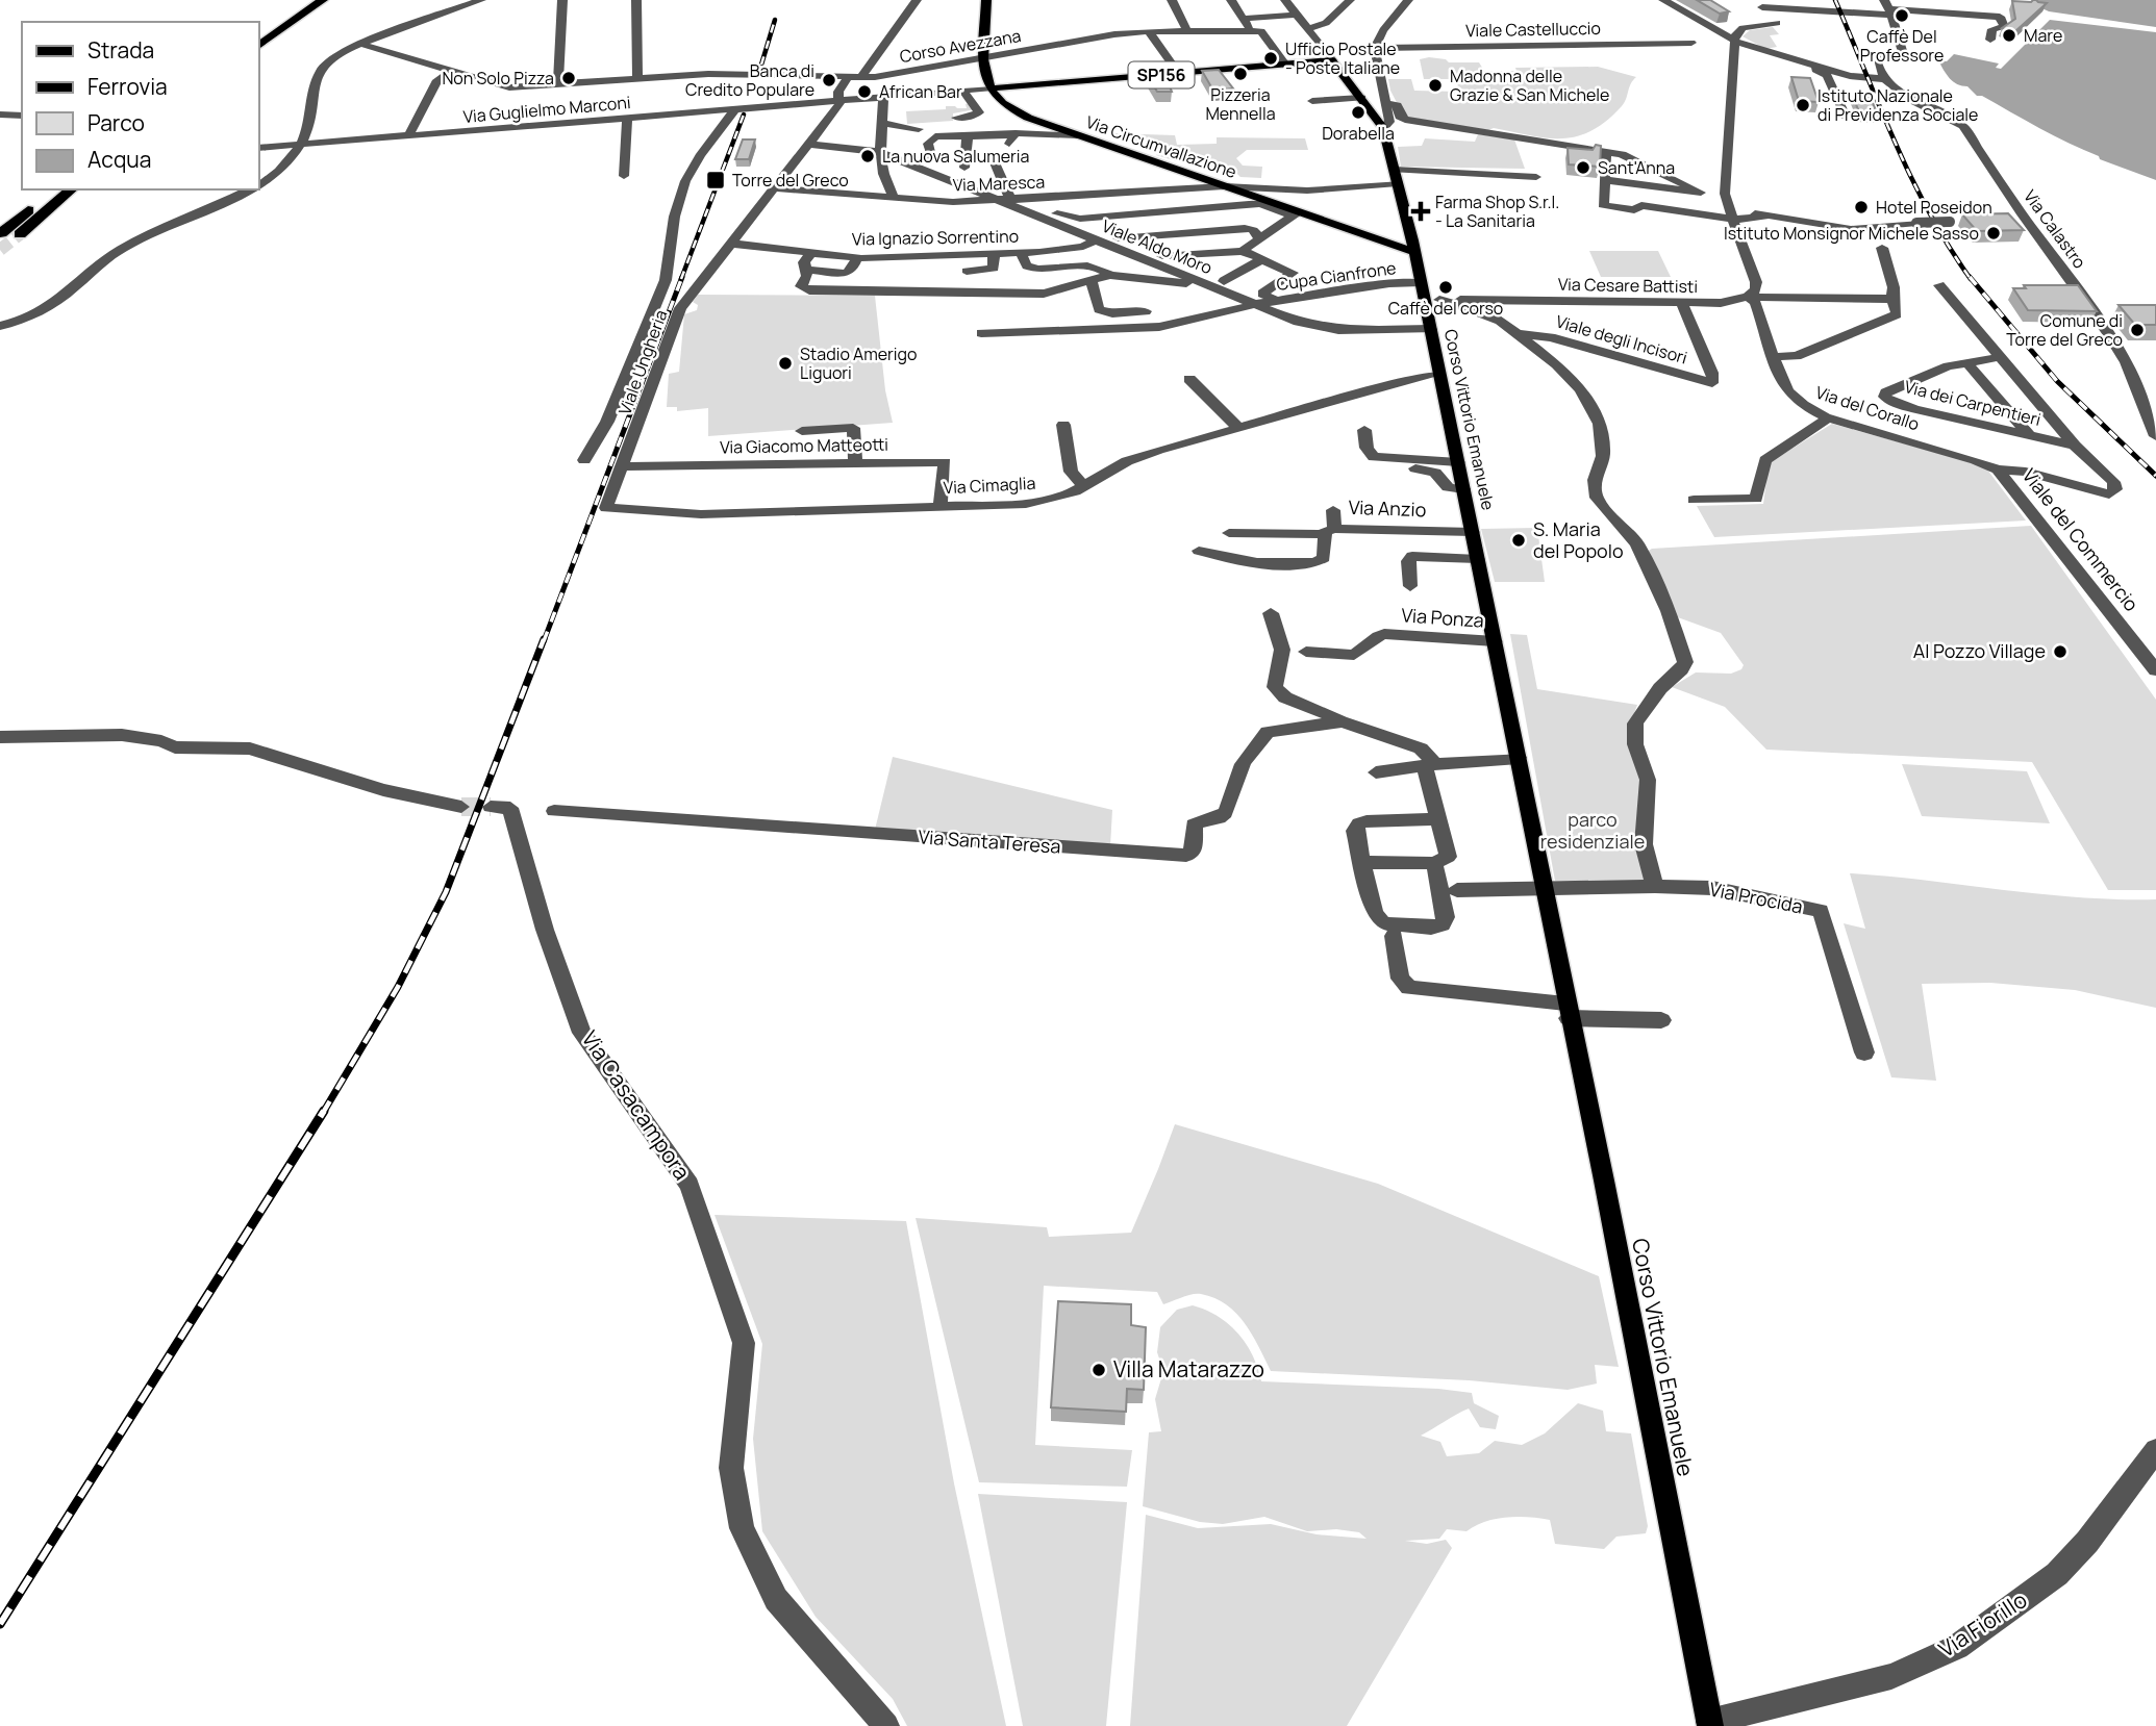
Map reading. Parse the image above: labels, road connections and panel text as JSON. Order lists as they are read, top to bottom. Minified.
{"streets":{"main road":["SP156","Via Circumvallazione","Corso Vittorio Emanuele"],"street":["Viale Castelluccio","Corso Avezzana","Via Guglielmo Marconi","Via Maresca","Via Calastro","Via Ignazio Sorrentino","Viale Aldo Moro","Cupa Cianfrone","Via Cesare Battisti","Viale degli Incisori","Viale Ungheria","Via dei Carpentieri","Via del Corallo","Via Giacomo Matteotti","Via Cimaglia","Via Anzio","Viale del Commercio","Via Ponza","Via Santa Teresa","Via Procida","Via Casacampora","Via Fiorillo"]},"crossings":[["Corso Avezzana","Viale Ungheria"],["SP156","Via Guglielmo Marconi"],["SP156","Via Circumvallazione"],["SP156","Viale Ungheria"],["SP156","Corso Vittorio Emanuele"],["Via Guglielmo Marconi","Viale Ungheria"],["Via Circumvallazione","Via Maresca"],["Via Circumvallazione","Corso Vittorio Emanuele"],["Via Maresca","Viale Aldo Moro"],["Via Maresca","Viale Ungheria"],["Via Maresca","Corso Vittorio Emanuele"],["Via Ignazio Sorrentino","Viale Aldo Moro"],["Via Ignazio Sorrentino","Viale Ungheria"],["Viale Aldo Moro","Cupa Cianfrone"],["Viale Aldo Moro","Viale Ungheria"],["Viale Aldo Moro","Corso Vittorio Emanuele"],["Cupa Cianfrone","Corso Vittorio Emanuele"],["Via Cesare Battisti","Viale degli Incisori"],["Via Cesare Battisti","Via del Corallo"],["Via Cesare Battisti","Corso Vittorio Emanuele"],["Viale Ungheria","Via Giacomo Matteotti"],["Viale Ungheria","Via Cimaglia"],["Via dei Carpentieri","Via del Corallo"],["Via dei Carpentieri","Viale del Commercio"],["Via del Corallo","Viale del Commercio"],["Corso Vittorio Emanuele","Via Cimaglia"],["Corso Vittorio Emanuele","Via Anzio"],["Corso Vittorio Emanuele","Via Ponza"],["Corso Vittorio Emanuele","Via Procida"],["Corso Vittorio Emanuele","Via Fiorillo"],["Via Giacomo Matteotti","Via Cimaglia"]],"parks":["parco residenziale"],"places":{"other":["Caffè Del Professore","Mare","Ufficio Postale - Poste Italiane","Pizzeria Mennella","Non Solo Pizza","Banca di Credito Populare","Madonna delle Grazie & San Michele","African Bar","Istituto Nazionale di Previdenza Sociale","Dorabella","La nuova Salumeria","Sant'Anna","Hotel Poseidon","Istituto Monsignor Michele Sasso","Caffè del corso","Comune di Torre del Greco","Stadio Amerigo Liguori","S. Maria del Popolo","Al Pozzo Village","Villa Matarazzo"],"transit":["Torre del Greco"],"health":["Farma Shop S.r.l. - La Sanitaria"]},"legend":["Strada","Ferrovia","Parco","Acqua"]}
